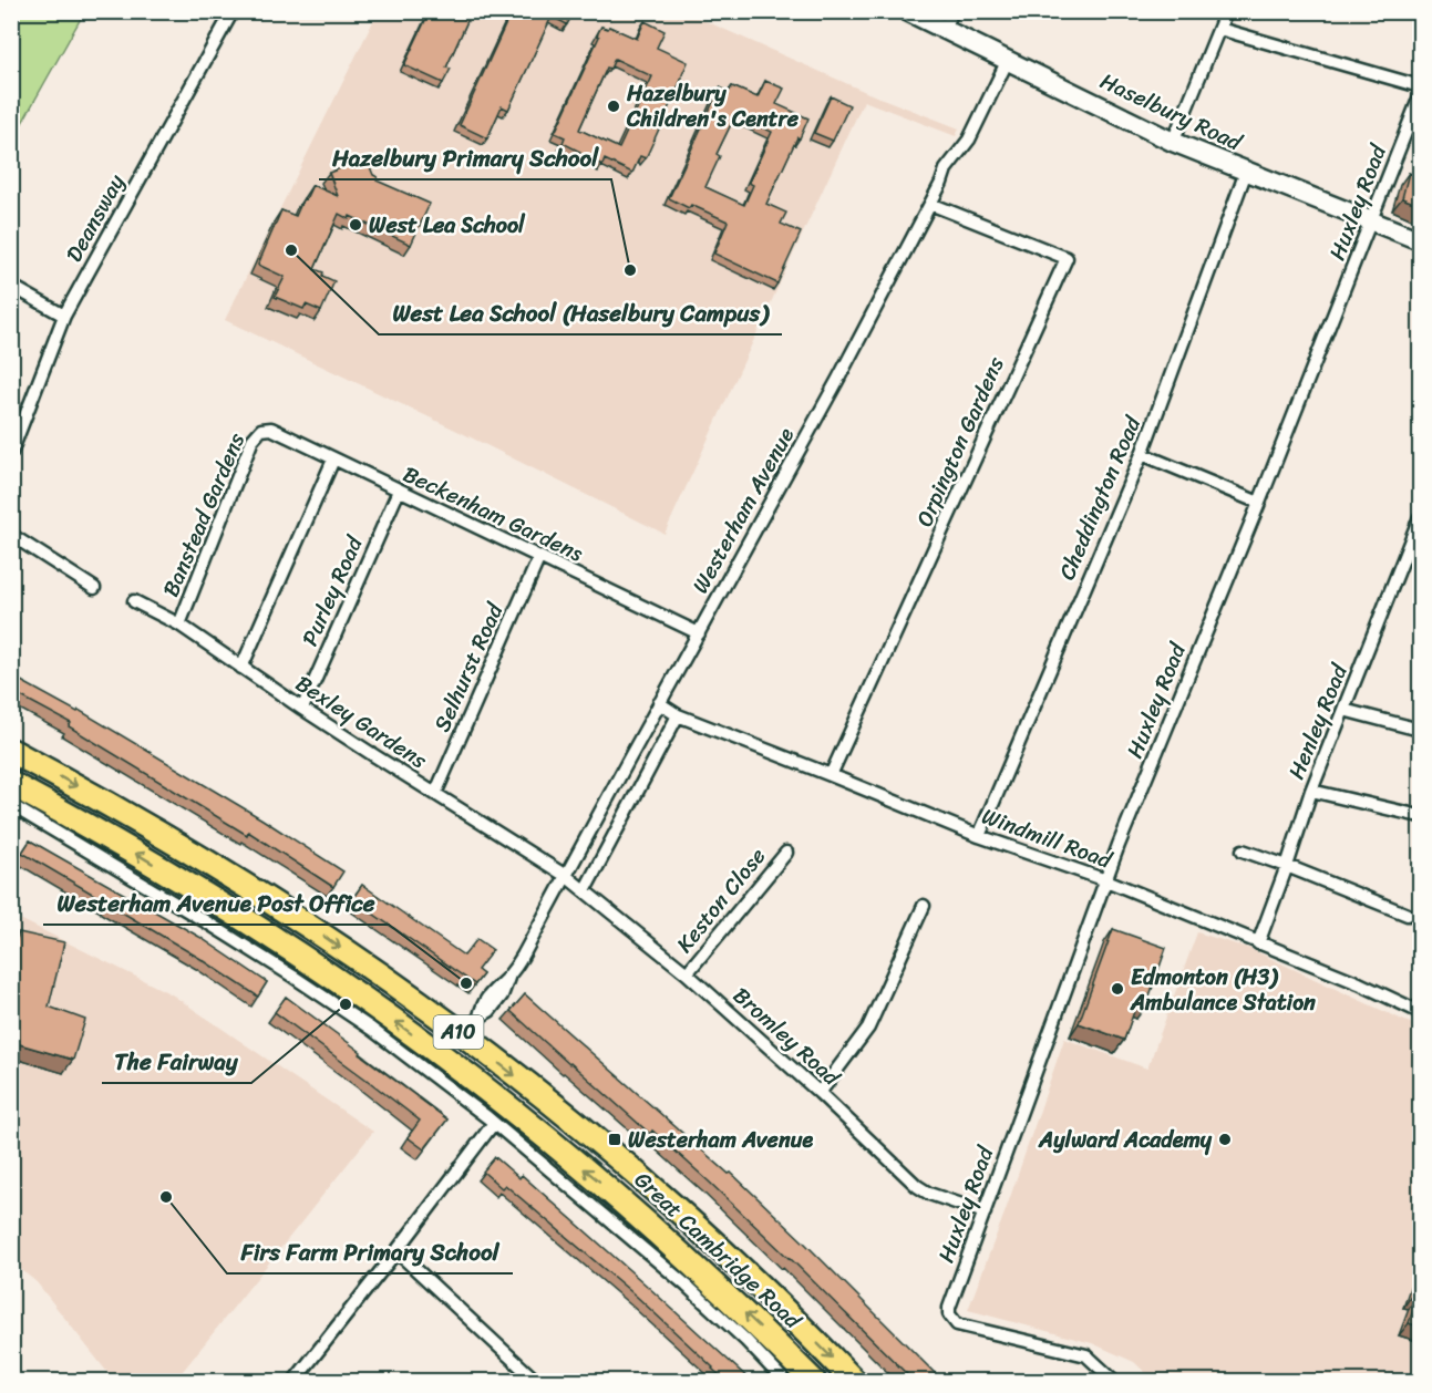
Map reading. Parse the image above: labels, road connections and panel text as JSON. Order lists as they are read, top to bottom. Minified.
{"streets":{"highway":["A10","Great Cambridge Road"],"street":["Haselbury Road","Huxley Road","Deansway","Orpington Gardens","Cheddington Road","Westerham Avenue","Beckenham Gardens","Banstead Gardens","Purley Road","Selhurst Road","Bexley Gardens","Henley Road","Windmill Road","Keston Close","Bromley Road"]},"crossings":[["Haselbury Road","Huxley Road"],["Haselbury Road","Cheddington Road"],["Haselbury Road","Westerham Avenue"],["Huxley Road","Windmill Road"],["Huxley Road","Bromley Road"],["Orpington Gardens","Westerham Avenue"],["Orpington Gardens","Windmill Road"],["Cheddington Road","Windmill Road"],["Westerham Avenue","Beckenham Gardens"],["Westerham Avenue","Bexley Gardens"],["Westerham Avenue","Windmill Road"],["Westerham Avenue","Bromley Road"],["Westerham Avenue","Great Cambridge Road"],["Beckenham Gardens","Banstead Gardens"],["Beckenham Gardens","Purley Road"],["Beckenham Gardens","Selhurst Road"],["Banstead Gardens","Bexley Gardens"],["Purley Road","Bexley Gardens"],["Selhurst Road","Bexley Gardens"],["Bexley Gardens","Bromley Road"],["Henley Road","Windmill Road"],["Keston Close","Bromley Road"]],"places":{"other":["Hazelbury Children's Centre","West Lea School","West Lea School (Haselbury Campus)","Hazelbury Primary School","Westerham Avenue Post Office","Edmonton (H3) Ambulance Station","The Fairway","Aylward Academy","Firs Farm Primary School"],"transit":["Westerham Avenue"]}}
